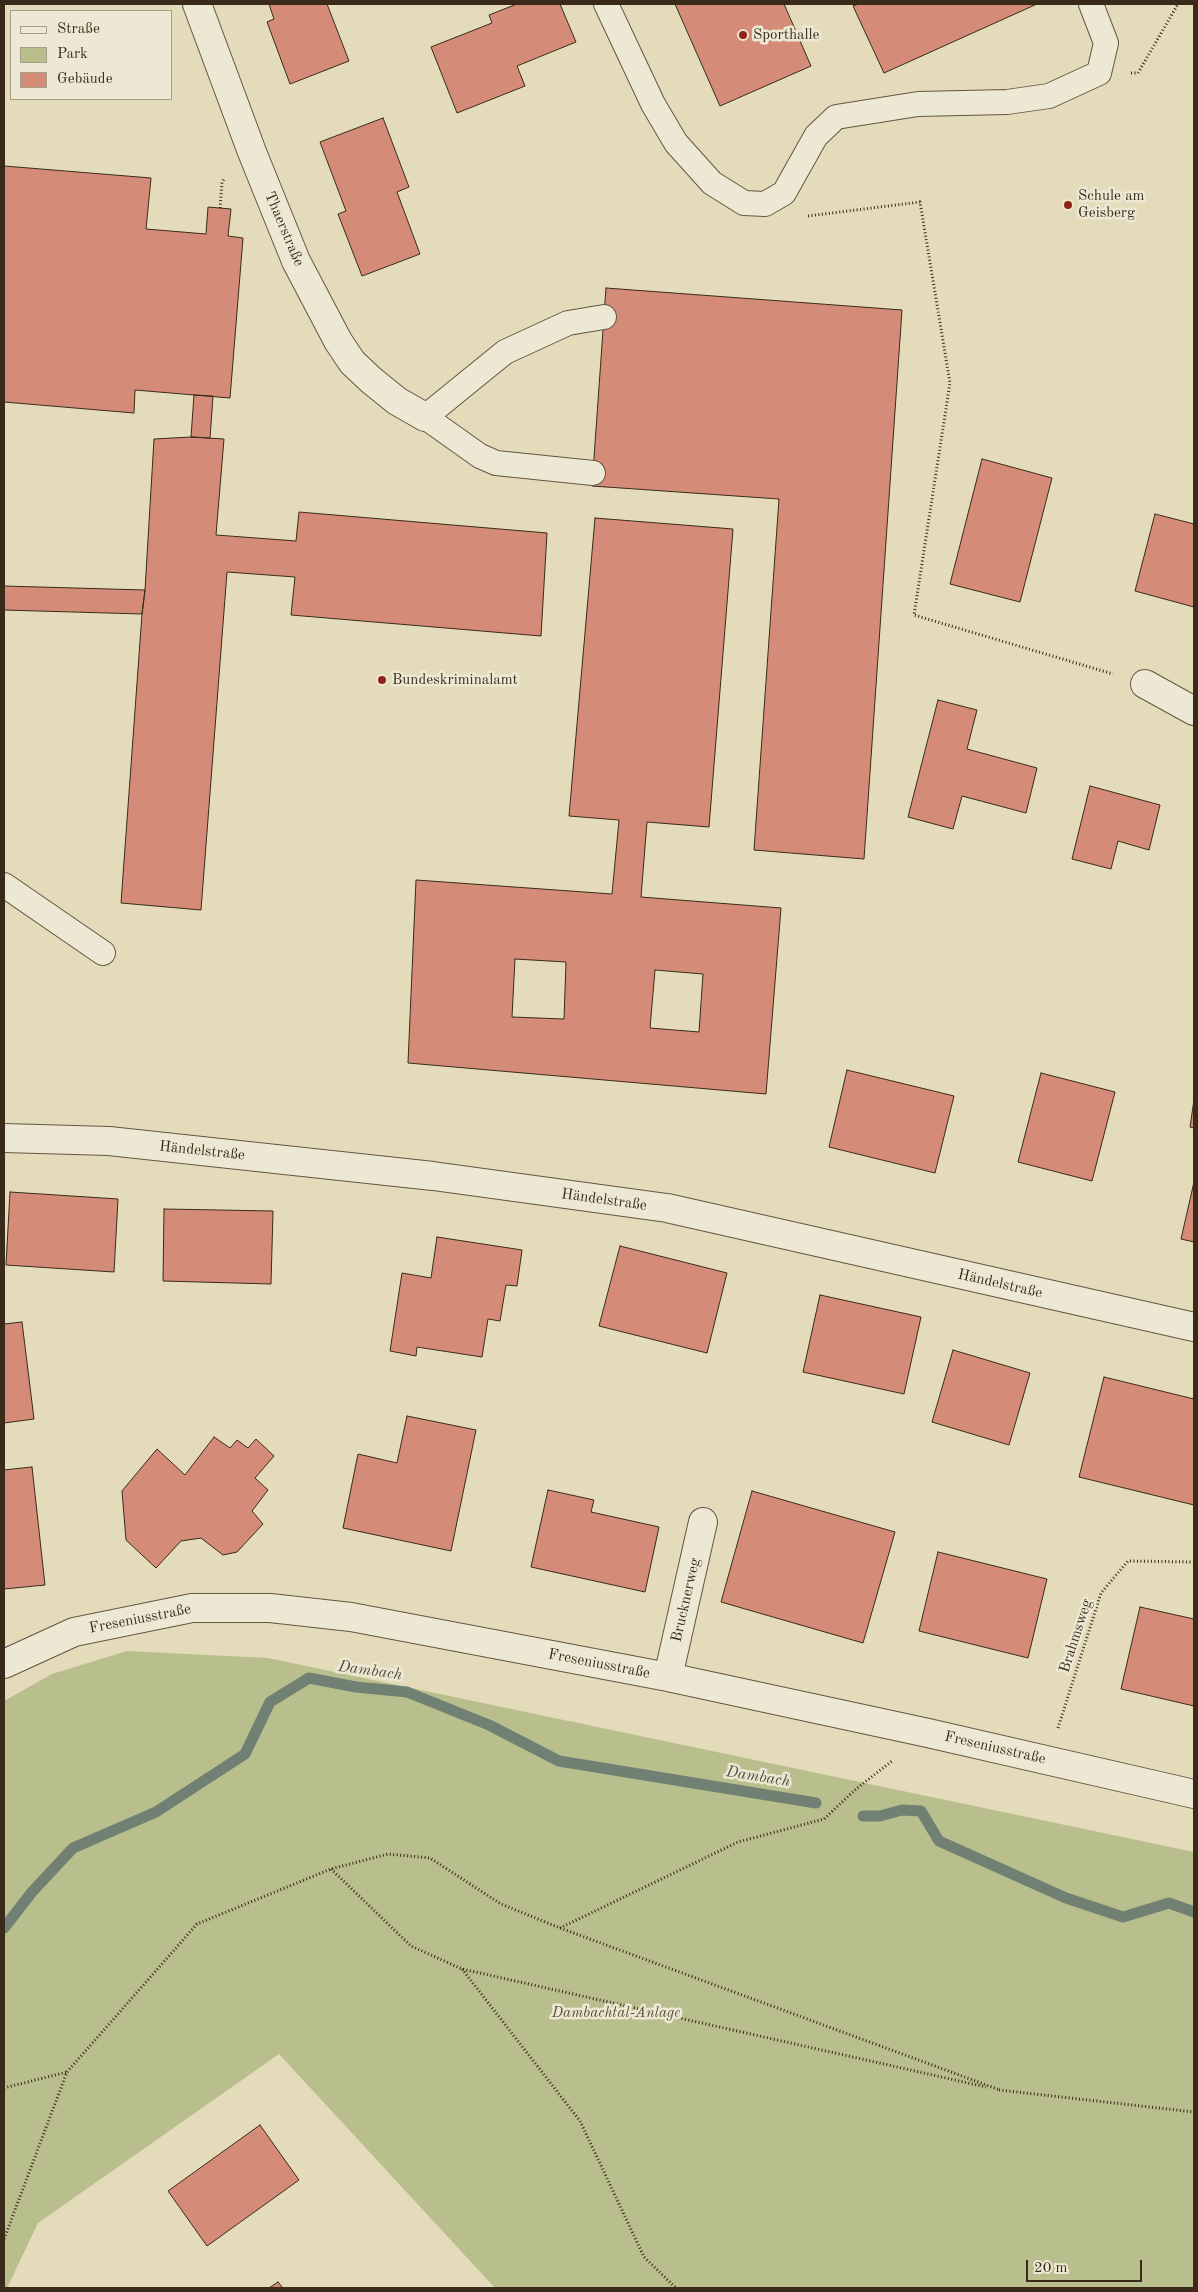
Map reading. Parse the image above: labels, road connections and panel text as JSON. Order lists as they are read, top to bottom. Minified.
{"streets":{"street":["Thaerstraße","Händelstraße","Brucknerweg","Freseniusstraße"],"path":["Brahmsweg"]},"crossings":[["Brucknerweg","Freseniusstraße"],["Freseniusstraße","Brahmsweg"]],"water":["Dambach"],"parks":["Dambachtal-Anlage"],"places":["Sporthalle","Schule am Geisberg","Bundeskriminalamt"],"legend":["Straße","Park","Gebäude"],"scale_bar":"20 m"}
